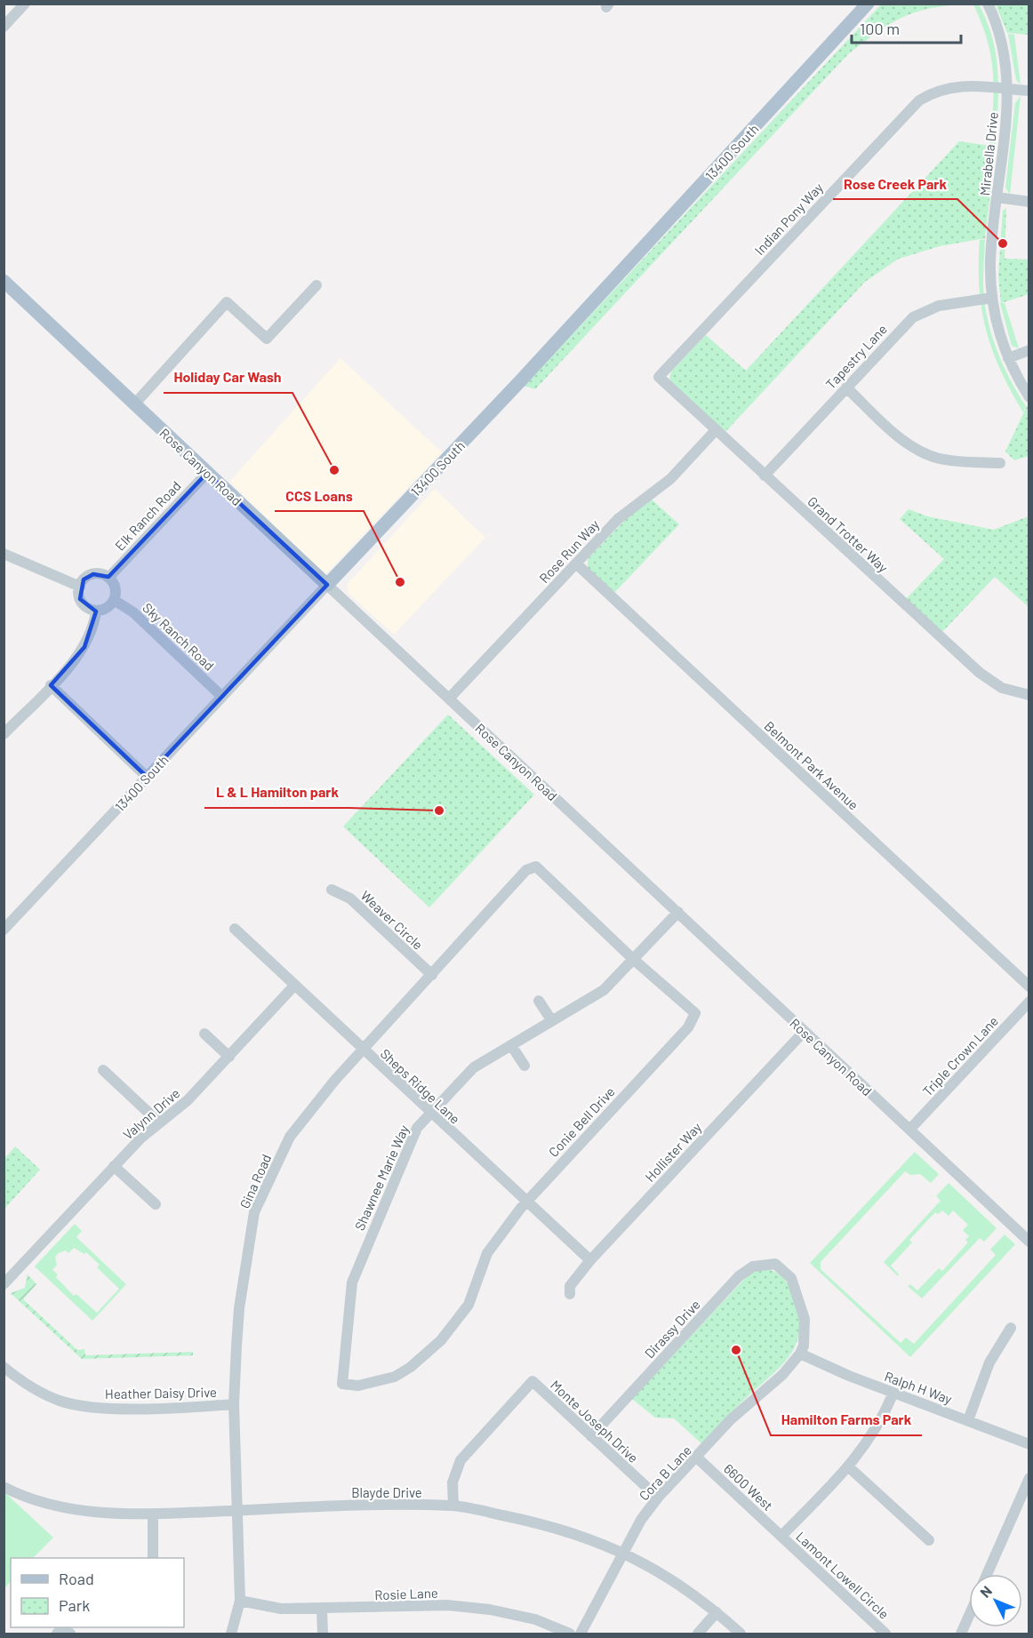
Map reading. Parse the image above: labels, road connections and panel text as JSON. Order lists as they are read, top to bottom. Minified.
{"streets":{"main road":["13400 South","Rose Canyon Road"],"street":["Mirabella Drive","Indian Pony Way","Tapestry Lane","Elk Ranch Road","Grand Trotter Way","Rose Run Way","Sky Ranch Road","Belmont Park Avenue","Weaver Circle","Triple Crown Lane","Sheps Ridge Lane","Valynn Drive","Conie Bell Drive","Hollister Way","Shawnee Marie Way","Gina Road","Dirassy Drive","Ralph H Way","Heather Daisy Drive","Monte Joseph Drive","Cora B Lane","6600 West","Blayde Drive","Lamont Lowell Circle","Rosie Lane"]},"crossings":[["13400 South","Rose Canyon Road"],["13400 South","Sky Ranch Road"],["Mirabella Drive","Indian Pony Way"],["Mirabella Drive","Tapestry Lane"],["Indian Pony Way","Grand Trotter Way"],["Tapestry Lane","Grand Trotter Way"],["Rose Canyon Road","Elk Ranch Road"],["Rose Canyon Road","Rose Run Way"],["Rose Canyon Road","Triple Crown Lane"],["Rose Canyon Road","Hollister Way"],["Rose Canyon Road","Shawnee Marie Way"],["Elk Ranch Road","Sky Ranch Road"],["Grand Trotter Way","Rose Run Way"],["Rose Run Way","Belmont Park Avenue"],["Weaver Circle","Gina Road"],["Sheps Ridge Lane","Valynn Drive"],["Sheps Ridge Lane","Conie Bell Drive"],["Sheps Ridge Lane","Hollister Way"],["Sheps Ridge Lane","Shawnee Marie Way"],["Sheps Ridge Lane","Gina Road"],["Conie Bell Drive","Shawnee Marie Way"],["Conie Bell Drive","Gina Road"],["Gina Road","Heather Daisy Drive"],["Gina Road","Blayde Drive"],["Gina Road","Rosie Lane"],["Dirassy Drive","Ralph H Way"],["Dirassy Drive","Monte Joseph Drive"],["Dirassy Drive","Cora B Lane"],["Ralph H Way","Cora B Lane"],["Monte Joseph Drive","Cora B Lane"],["Monte Joseph Drive","Blayde Drive"],["Cora B Lane","6600 West"],["Cora B Lane","Blayde Drive"],["6600 West","Lamont Lowell Circle"]],"places":["Rose Creek Park","Holiday Car Wash","CCS Loans","L & L Hamilton park","Hamilton Farms Park"],"legend":["Road","Park"],"scale_bar":"100 m","north":"top left"}
